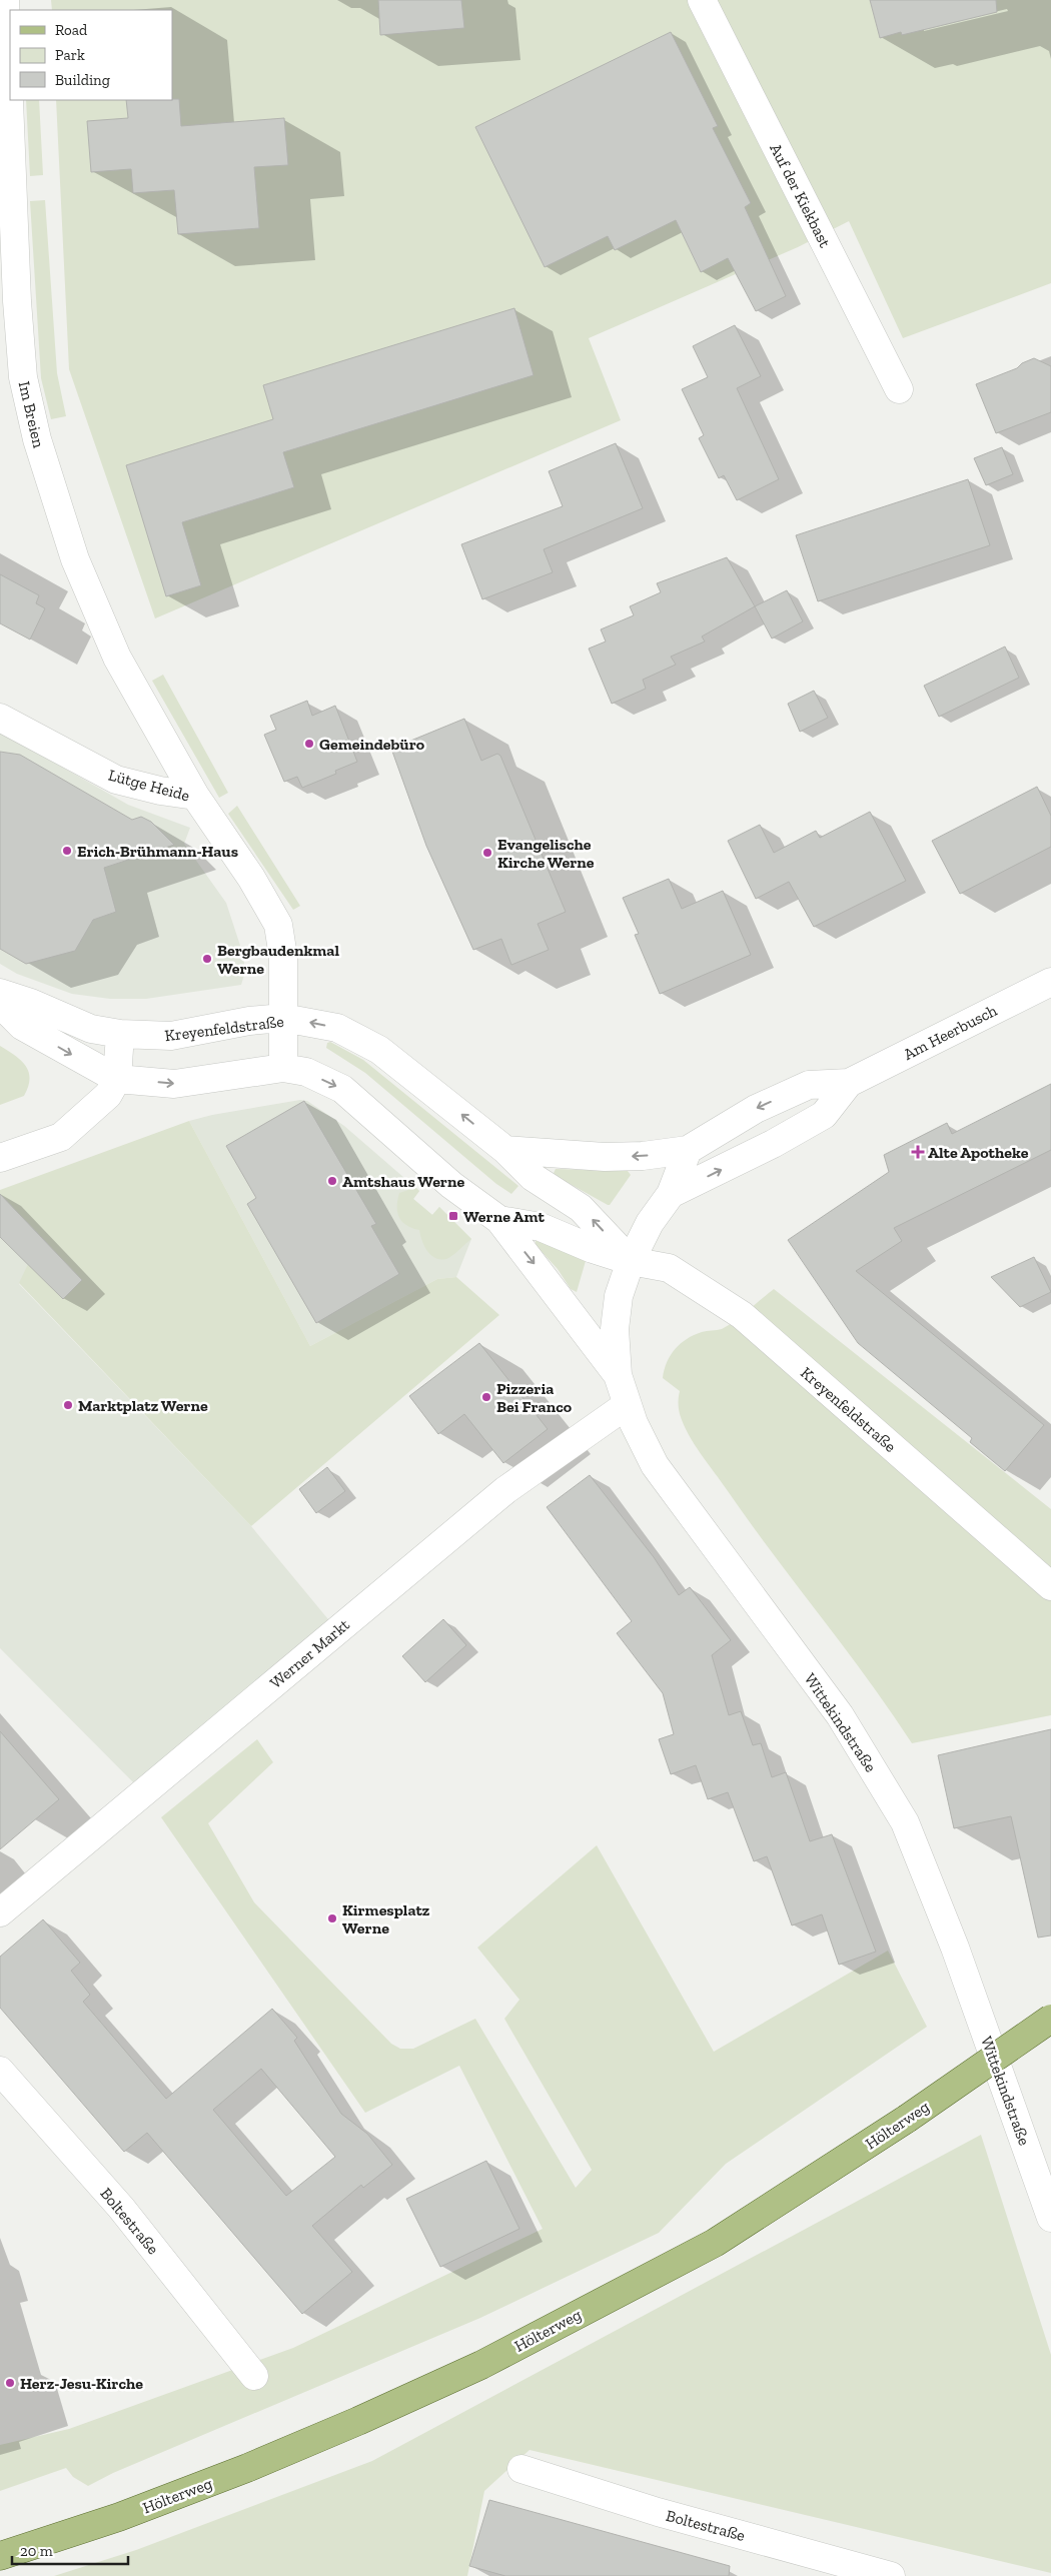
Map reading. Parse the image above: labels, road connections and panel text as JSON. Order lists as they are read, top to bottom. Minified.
{"streets":{"main road":["Hölterweg"],"street":["Auf der Kiekbast","Im Breien","Lütge Heide","Kreyenfeldstraße","Am Heerbusch","Werner Markt","Wittekindstraße","Boltestraße"]},"crossings":[["Im Breien","Lütge Heide"],["Lütge Heide","Kreyenfeldstraße"],["Kreyenfeldstraße","Am Heerbusch"],["Kreyenfeldstraße","Wittekindstraße"],["Am Heerbusch","Wittekindstraße"],["Werner Markt","Wittekindstraße"]],"places":{"other":["Gemeindebüro","Erich-Brühmann-Haus","Evangelische Kirche Werne","Bergbaudenkmal Werne","Amtshaus Werne","Pizzeria Bei Franco","Marktplatz Werne","Kirmesplatz Werne","Herz-Jesu-Kirche"],"health":["Alte Apotheke"],"transit":["Werne Amt"]},"legend":["Road","Park","Building"],"scale_bar":"20 m"}
